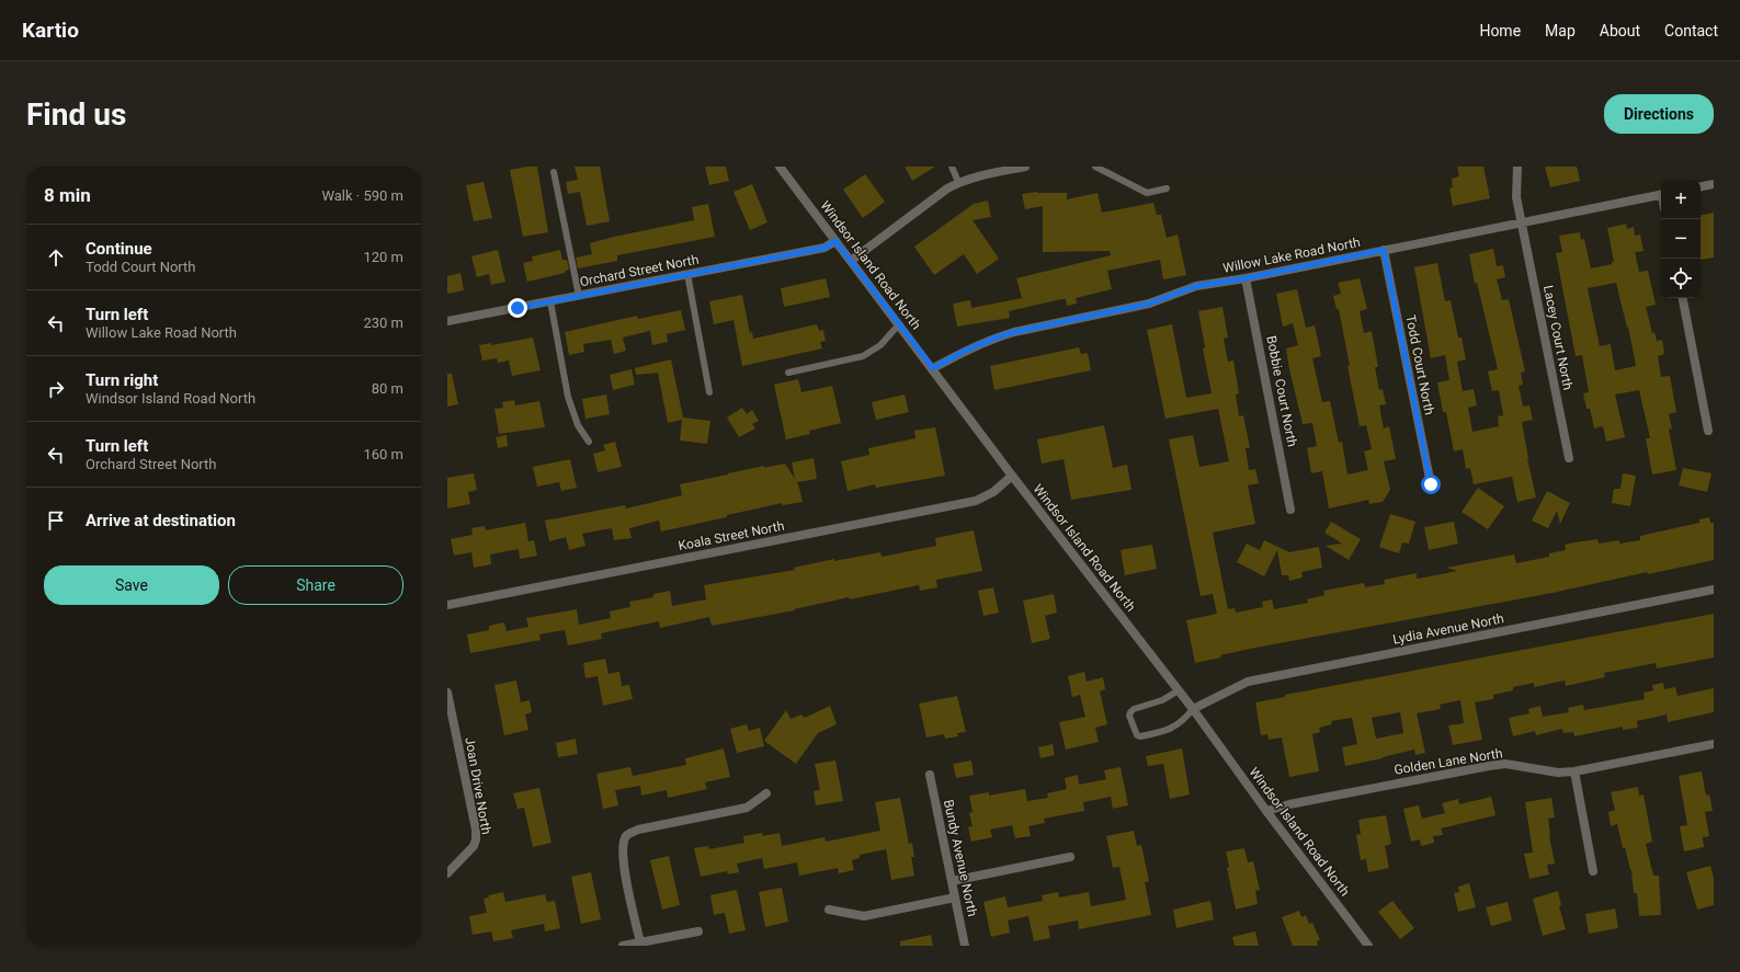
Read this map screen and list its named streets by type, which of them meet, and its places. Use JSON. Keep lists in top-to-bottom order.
{
  "streets": {
    "street": [
      "Willow Lake Road North",
      "Windsor Island Road North",
      "Orchard Street North",
      "Lacey Court North",
      "Todd Court North",
      "Bobbie Court North",
      "Koala Street North",
      "Lydia Avenue North",
      "Golden Lane North",
      "Joan Drive North",
      "Bundy Avenue North"
    ]
  },
  "crossings": [
    ["Willow Lake Road North", "Windsor Island Road North"],
    ["Willow Lake Road North", "Lacey Court North"],
    ["Willow Lake Road North", "Todd Court North"],
    ["Willow Lake Road North", "Bobbie Court North"],
    ["Windsor Island Road North", "Orchard Street North"],
    ["Windsor Island Road North", "Koala Street North"],
    ["Windsor Island Road North", "Lydia Avenue North"],
    ["Windsor Island Road North", "Golden Lane North"]
  ],
  "page": {
    "header": "Kartio",
    "nav": [
      "Home",
      "Map",
      "About",
      "Contact"
    ],
    "buttons": [
      "Directions",
      ["Save", "Share"]
    ],
    "title": "Find us",
    "heading": ["8 min", "Walk · 590 m"],
    "map_buttons": ["+", "−"],
    "list": [
      ["Continue", "Todd Court North", "120 m"],
      ["Turn left", "Willow Lake Road North", "230 m"],
      ["Turn right", "Windsor Island Road North", "80 m"],
      ["Turn left", "Orchard Street North", "160 m"],
      "Arrive at destination"
    ]
  }
}
